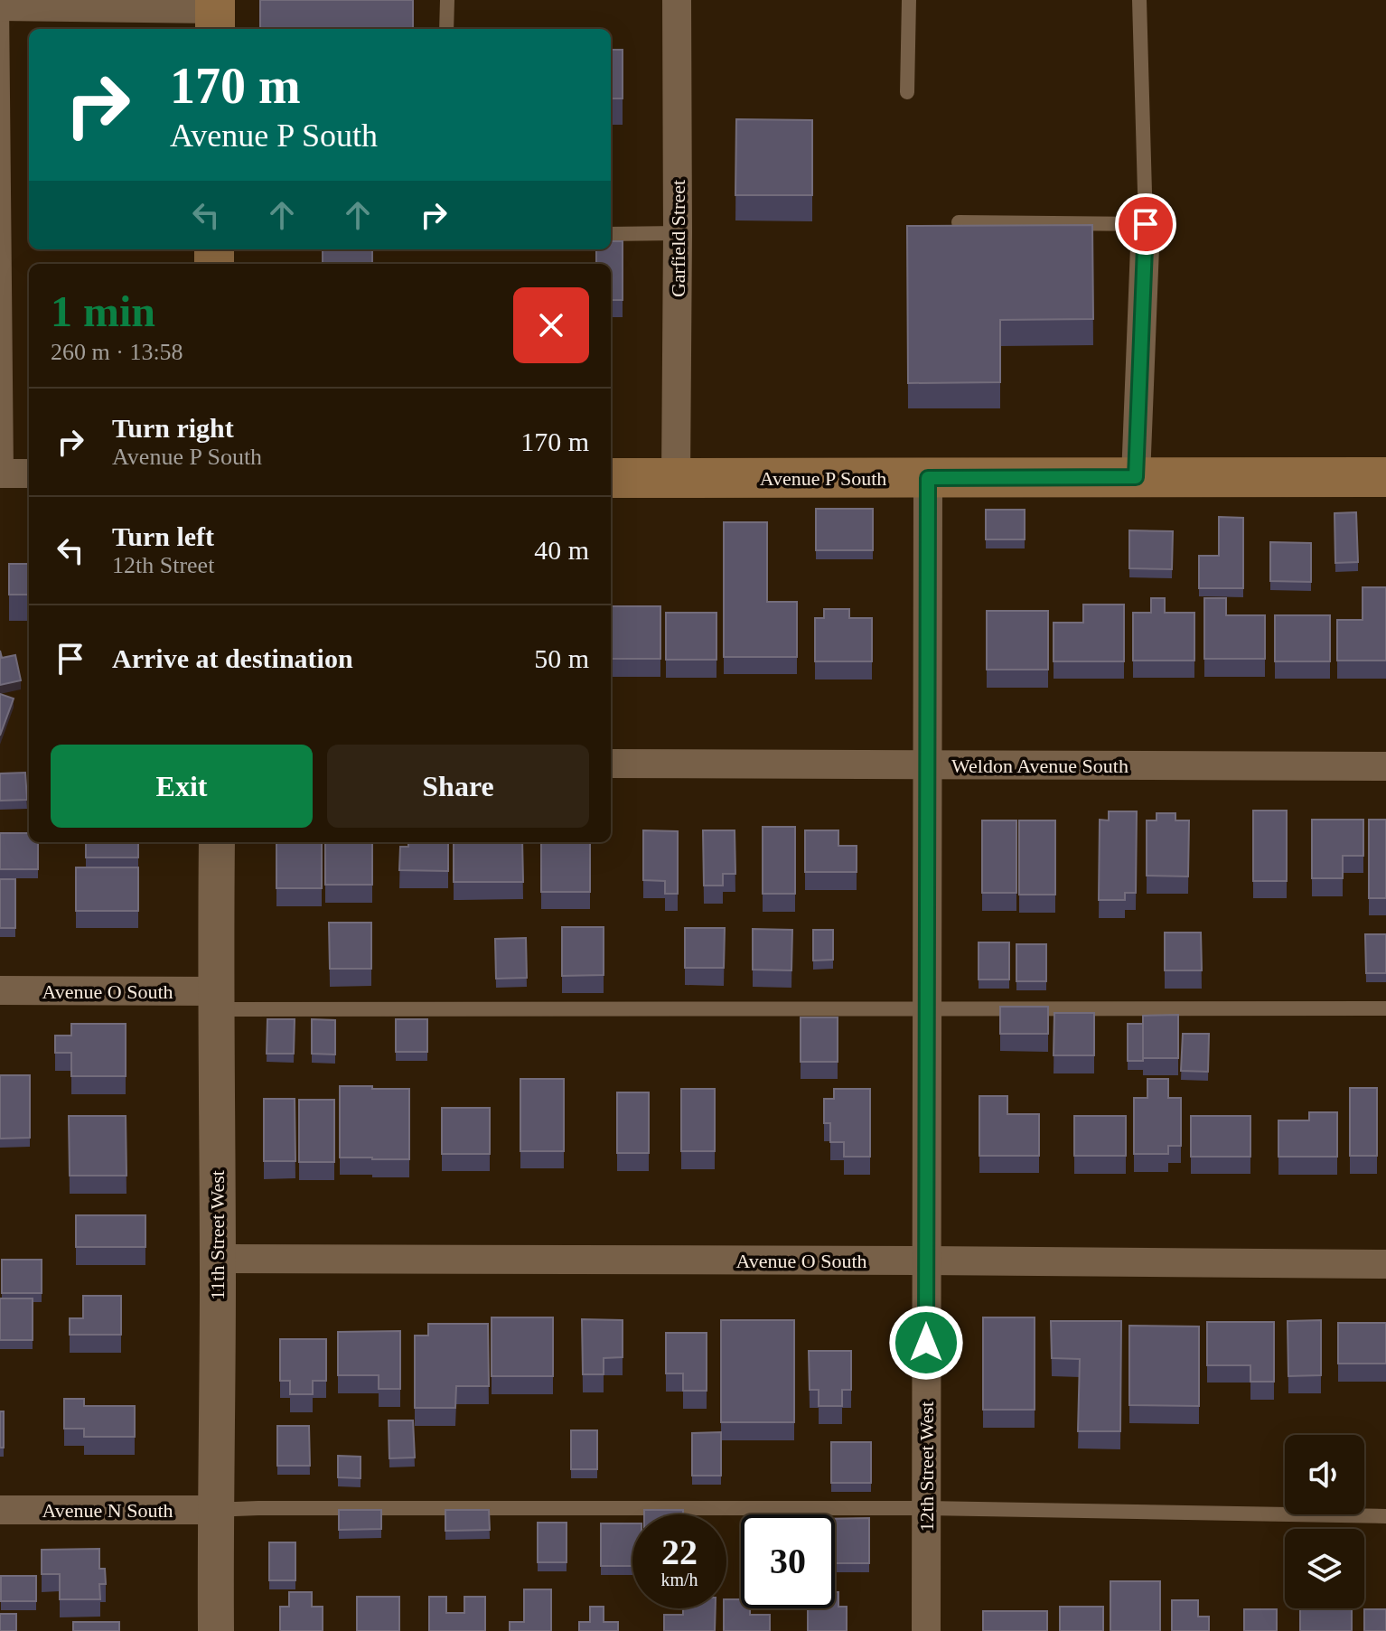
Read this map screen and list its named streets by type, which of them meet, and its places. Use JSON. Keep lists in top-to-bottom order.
{
  "streets": {
    "main road": ["Avenue P South"],
    "street": [
      "Garfield Street",
      "Weldon Avenue South",
      "Avenue O South",
      "11th Street West",
      "12th Street West",
      "Avenue N South"
    ]
  },
  "crossings": [
    ["Garfield Street", "Avenue P South"],
    ["Avenue P South", "12th Street West"],
    ["Weldon Avenue South", "12th Street West"],
    ["Avenue O South", "11th Street West"],
    ["Avenue O South", "12th Street West"],
    ["11th Street West", "Avenue N South"]
  ],
  "page": {
    "turn": ["170 m", "Avenue P South"],
    "heading": ["1 min", "260 m · 13:58"],
    "list": [
      {
        "name": "Turn right",
        "note": "Avenue P South",
        "value": "170 m"
      },
      {
        "name": "Turn left",
        "note": "12th Street",
        "value": "40 m"
      },
      {
        "name": "Arrive at destination",
        "value": "50 m"
      }
    ],
    "buttons": ["Exit", "Share"],
    "speed": "22 km/h",
    "limit": "30"
  }
}
